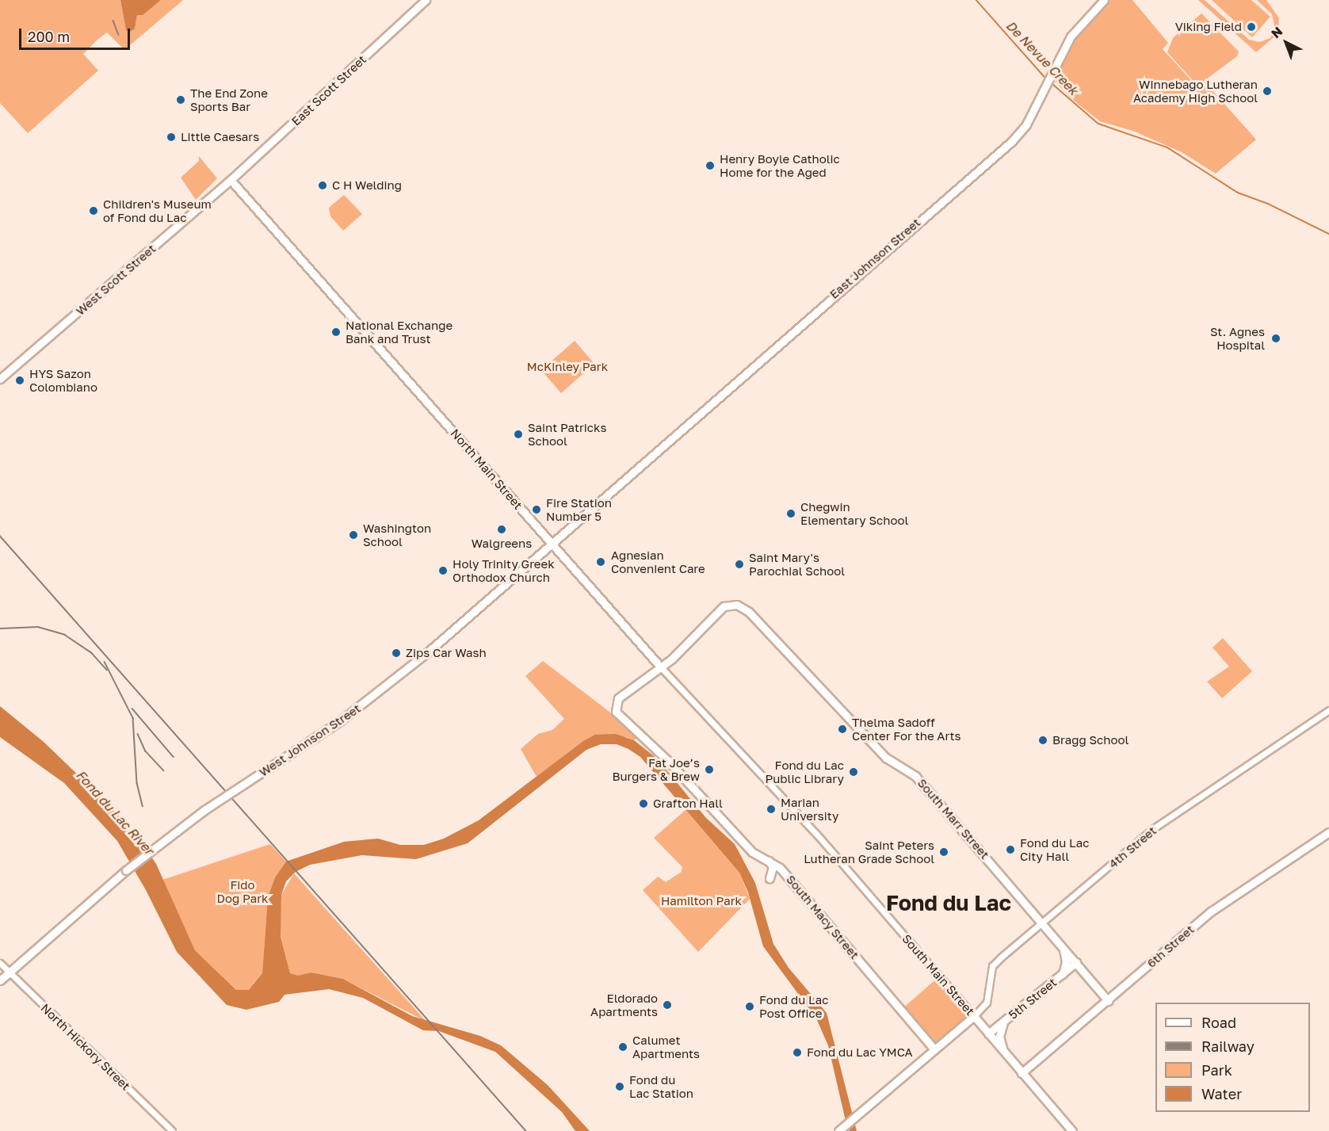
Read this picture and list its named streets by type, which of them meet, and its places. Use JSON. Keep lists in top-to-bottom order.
{
  "streets": {
    "main road": [
      "East Scott Street",
      "East Johnson Street",
      "West Scott Street",
      "North Main Street",
      "West Johnson Street",
      "South Marr Street",
      "South Macy Street",
      "6th Street",
      "South Main Street",
      "5th Street"
    ],
    "street": ["4th Street", "North Hickory Street"]
  },
  "crossings": [
    ["East Scott Street", "West Scott Street"],
    ["East Scott Street", "North Main Street"],
    ["East Johnson Street", "West Johnson Street"],
    ["West Scott Street", "North Main Street"],
    ["North Main Street", "West Johnson Street"],
    ["North Main Street", "South Main Street"],
    ["West Johnson Street", "North Hickory Street"],
    ["South Marr Street", "4th Street"],
    ["South Marr Street", "6th Street"],
    ["South Marr Street", "5th Street"],
    ["4th Street", "South Main Street"],
    ["6th Street", "South Main Street"],
    ["South Main Street", "5th Street"]
  ],
  "districts": ["Fond du Lac"],
  "water": ["De Nevue Creek", "Fond du Lac River"],
  "parks": ["McKinley Park", "Fido Dog Park", "Hamilton Park"],
  "places": [
    "Viking Field",
    "Winnebago Lutheran Academy High School",
    "The End Zone Sports Bar",
    "Little Caesars",
    "Henry Boyle Catholic Home for the Aged",
    "C H Welding",
    "Children's Museum of Fond du Lac",
    "National Exchange Bank and Trust",
    "St. Agnes Hospital",
    "HYS Sazon Colombiano",
    "Saint Patricks School",
    "Fire Station Number 5",
    "Chegwin Elementary School",
    "Walgreens",
    "Washington School",
    "Agnesian Convenient Care",
    "Saint Mary's Parochial School",
    "Holy Trinity Greek Orthodox Church",
    "Zips Car Wash",
    "Thelma Sadoff Center For the Arts",
    "Bragg School",
    "Fat Joe’s Burgers & Brew",
    "Fond du Lac Public Library",
    "Grafton Hall",
    "Marian University",
    "Fond du Lac City Hall",
    "Saint Peters Lutheran Grade School",
    "Eldorado Apartments",
    "Fond du Lac Post Office",
    "Calumet Apartments",
    "Fond du Lac YMCA",
    "Fond du Lac Station"
  ],
  "legend": [
    "Road",
    "Railway",
    "Park",
    "Water"
  ],
  "scale_bar": "200 m",
  "north": "top left"
}
